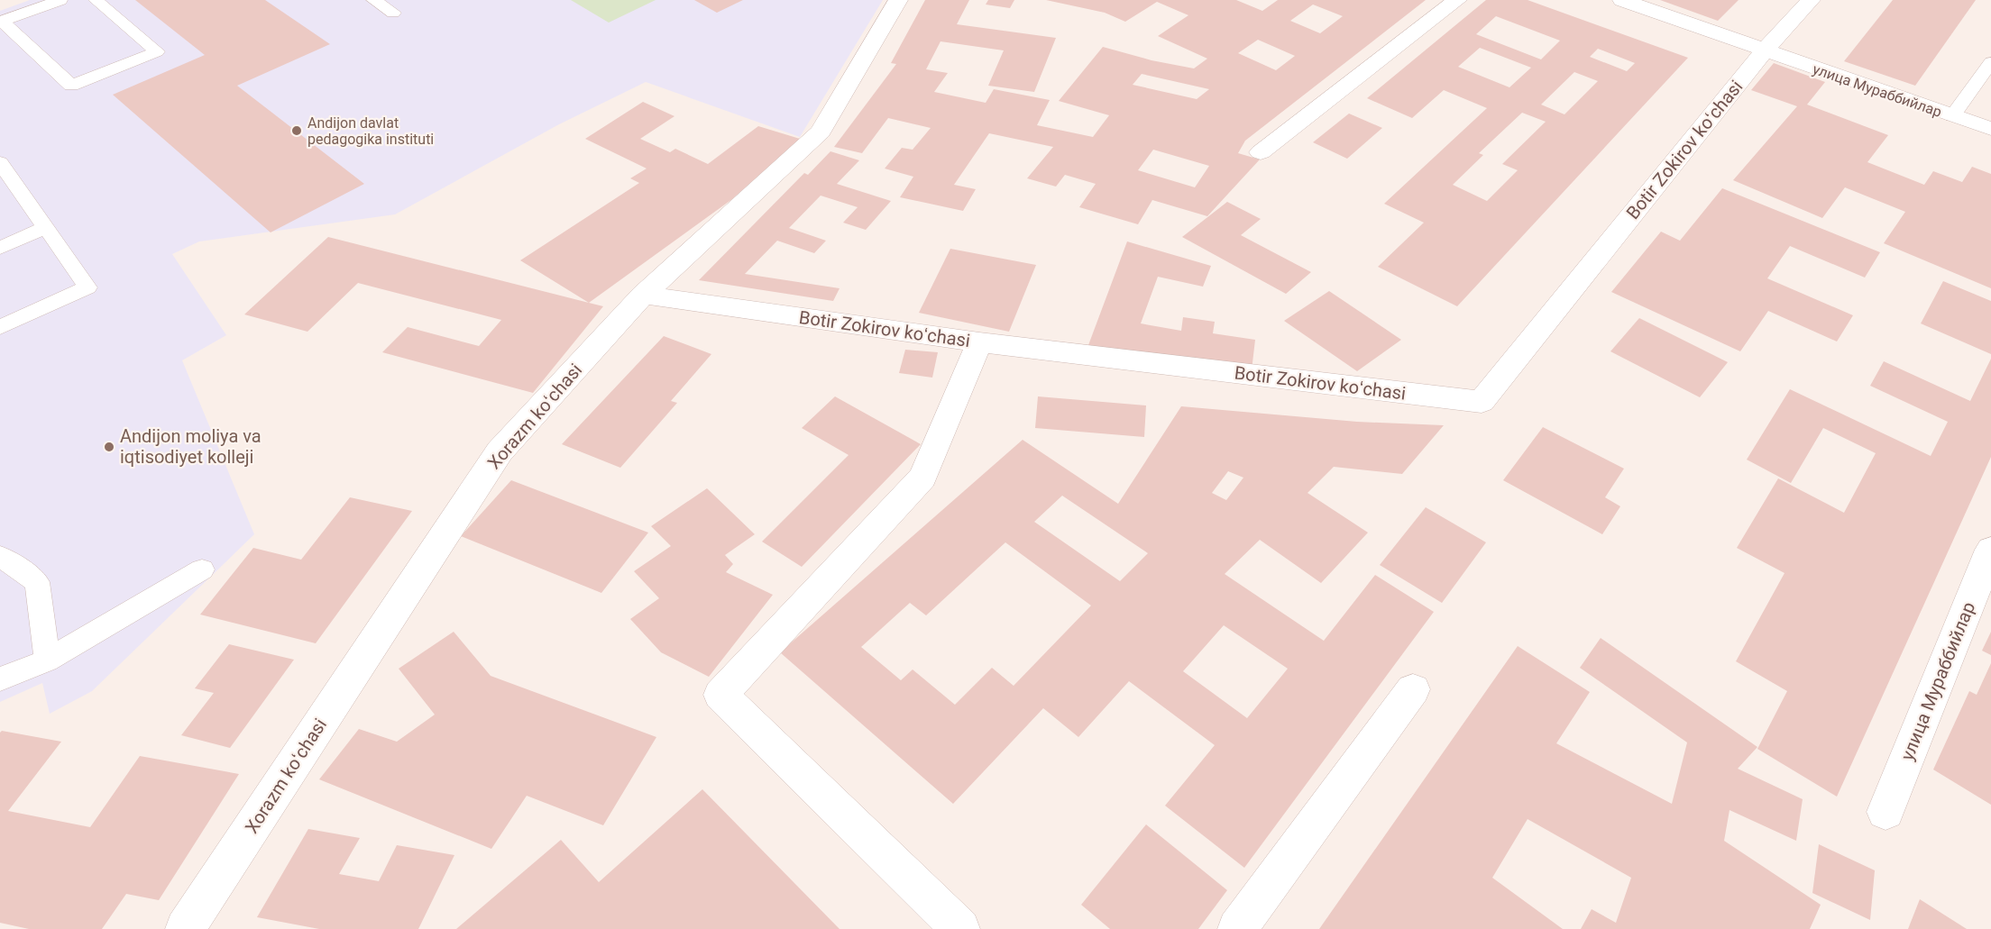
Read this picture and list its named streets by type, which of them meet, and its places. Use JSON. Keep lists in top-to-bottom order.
{
  "streets": {
    "street": ["улица Мураббийлар", "Botir Zokirov koʻchasi", "Xorazm koʻchasi"]
  },
  "crossings": [
    ["улица Мураббийлар", "Botir Zokirov koʻchasi"],
    ["Botir Zokirov koʻchasi", "Xorazm koʻchasi"]
  ],
  "places": ["Andijon davlat pedagogika instituti", "Andijon moliya va iqtisodiyet kolleji"]
}
